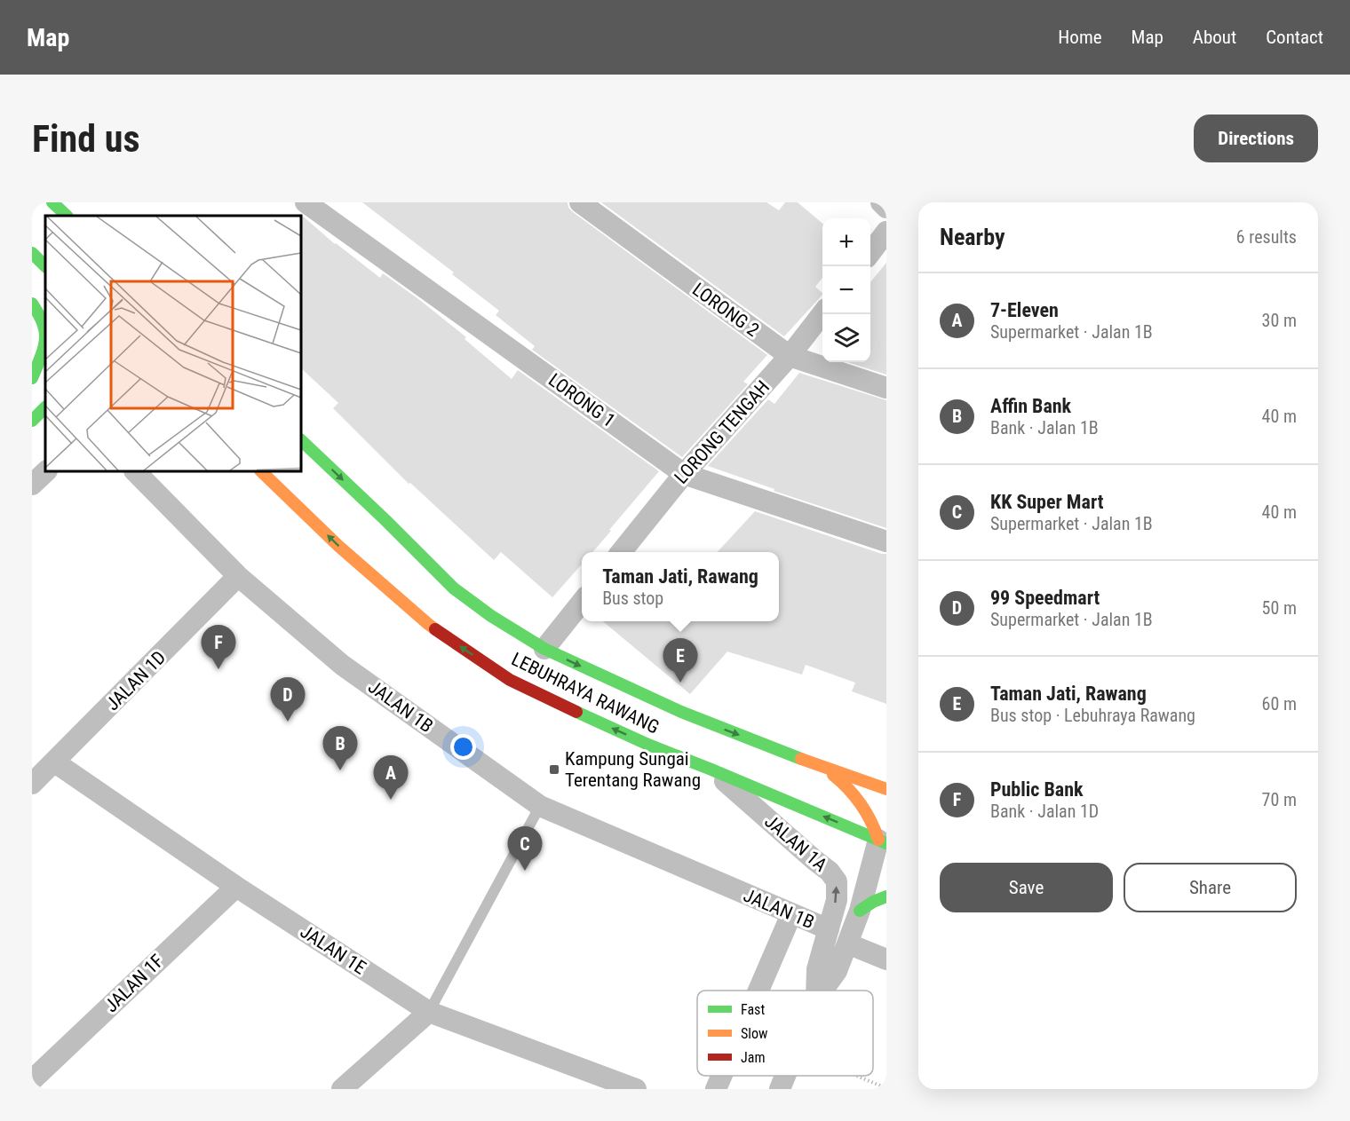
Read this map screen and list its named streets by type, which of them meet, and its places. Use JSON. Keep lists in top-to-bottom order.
{
  "streets": {
    "main road": ["LEBUHRAYA RAWANG"],
    "street": [
      "LORONG 2",
      "LORONG 1",
      "LORONG TENGAH",
      "JALAN 1D",
      "JALAN 1B",
      "JALAN 1A",
      "JALAN 1E",
      "JALAN 1F"
    ]
  },
  "crossings": [
    ["LORONG 2", "LORONG TENGAH"],
    ["LORONG 1", "LORONG TENGAH"],
    ["JALAN 1D", "JALAN 1B"],
    ["JALAN 1D", "JALAN 1E"],
    ["LEBUHRAYA RAWANG", "JALAN 1A"],
    ["JALAN 1B", "JALAN 1A"],
    ["JALAN 1E", "JALAN 1F"]
  ],
  "one_way": ["JALAN 1A"],
  "places": {
    "transit": ["Kampung Sungai Terentang Rawang"]
  },
  "legend": ["Fast", "Slow", "Jam"],
  "page": {
    "header": "Map",
    "nav": [
      "Home",
      "Map",
      "About",
      "Contact"
    ],
    "buttons": [
      "Directions",
      ["Save", "Share"]
    ],
    "title": "Find us",
    "heading": ["Nearby", "6 results"],
    "map_buttons": ["+", "−"],
    "list": [
      {
        "mark": "A",
        "name": "7-Eleven",
        "note": "Supermarket · Jalan 1B",
        "value": "30 m"
      },
      {
        "mark": "B",
        "name": "Affin Bank",
        "note": "Bank · Jalan 1B",
        "value": "40 m"
      },
      {
        "mark": "C",
        "name": "KK Super Mart",
        "note": "Supermarket · Jalan 1B",
        "value": "40 m"
      },
      {
        "mark": "D",
        "name": "99 Speedmart",
        "note": "Supermarket · Jalan 1B",
        "value": "50 m"
      },
      {
        "mark": "E",
        "name": "Taman Jati, Rawang",
        "note": "Bus stop · Lebuhraya Rawang",
        "value": "60 m"
      },
      {
        "mark": "F",
        "name": "Public Bank",
        "note": "Bank · Jalan 1D",
        "value": "70 m"
      }
    ],
    "popup": ["Taman Jati, Rawang", "Bus stop"],
    "pins": [
      "F",
      "E",
      "D",
      "B",
      "A",
      "C"
    ]
  }
}
